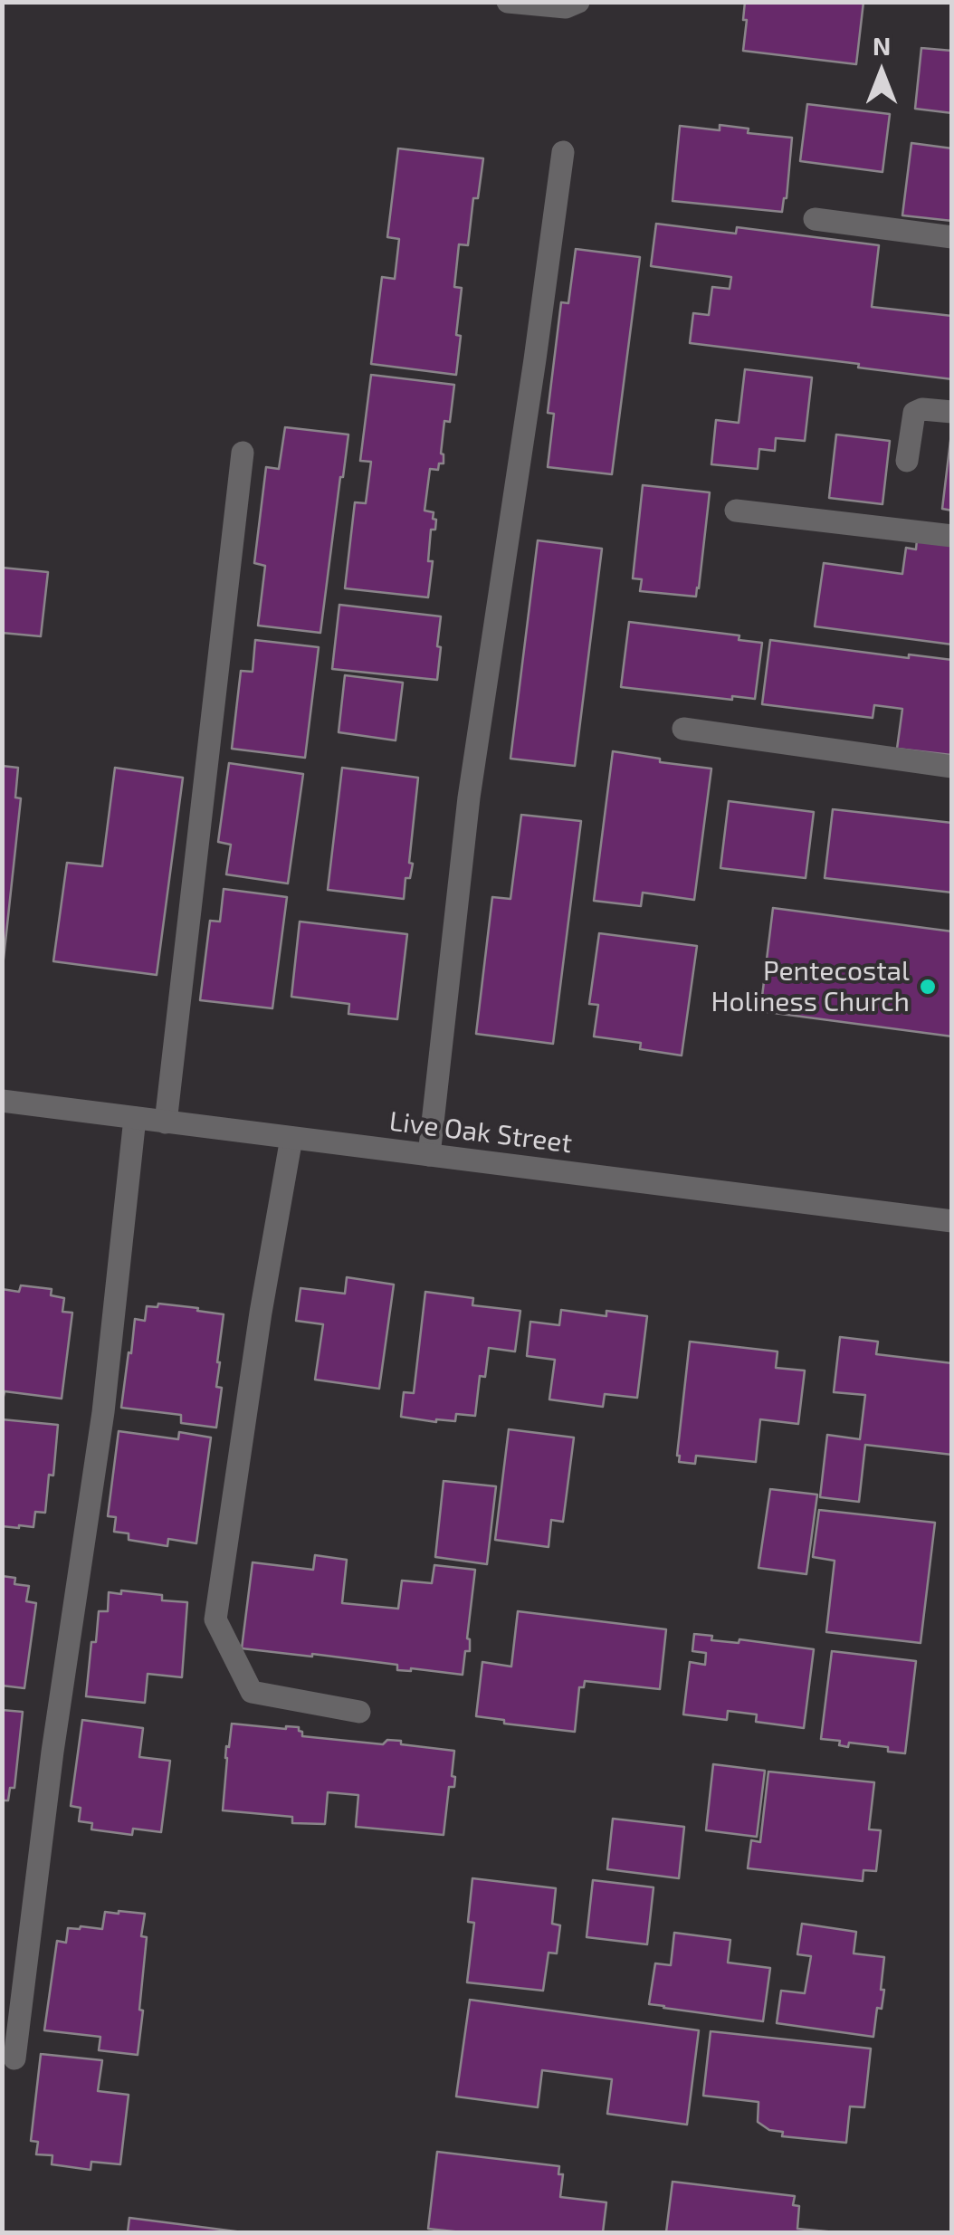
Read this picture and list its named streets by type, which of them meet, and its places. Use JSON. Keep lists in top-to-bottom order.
{
  "streets": {
    "street": ["Live Oak Street"]
  },
  "places": ["Pentecostal Holiness Church"],
  "north": "top"
}
